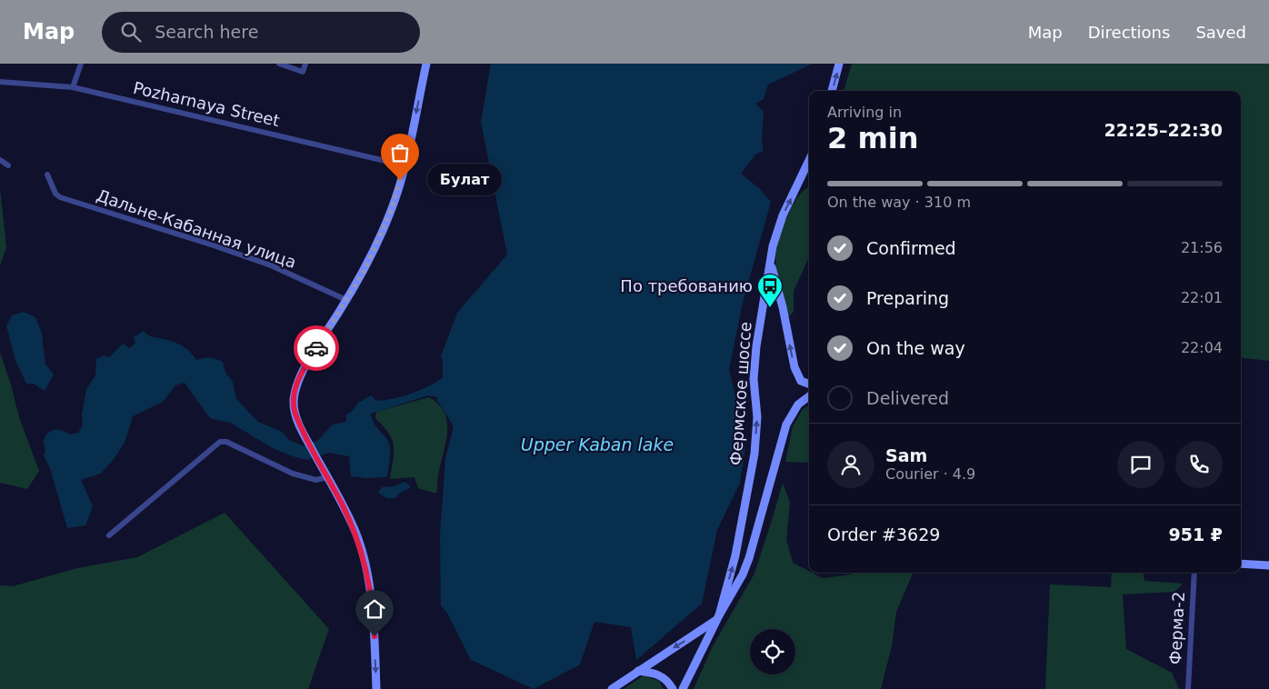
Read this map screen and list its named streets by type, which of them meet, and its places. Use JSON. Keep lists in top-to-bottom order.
{
  "streets": {
    "street": [
      "Pozharnaya Street",
      "Дальне-Кабанная улица",
      "Фермское шоссе",
      "Ферма-2"
    ]
  },
  "water": ["Upper Kaban lake"],
  "places": {
    "other": ["Булат"],
    "bus stop": ["По требованию"]
  },
  "page": {
    "header": "Map",
    "search": "Search here",
    "nav": ["Map", "Directions", "Saved"],
    "heading": ["2 min", "Arriving in", "22:25–22:30"],
    "panel": [
      "Sam",
      "Courier · 4.9",
      "Order #3629",
      "951 ₽"
    ],
    "bubble": "Булат",
    "bar": "On the way · 310 m",
    "list": [
      ["Confirmed", "21:56"],
      ["Preparing", "22:01"],
      ["On the way", "22:04"],
      "Delivered"
    ]
  }
}
